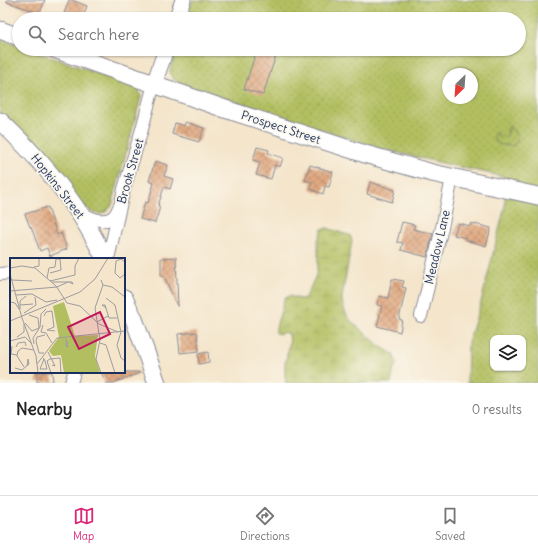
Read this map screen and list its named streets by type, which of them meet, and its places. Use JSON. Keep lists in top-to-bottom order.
{
  "streets": {
    "main road": ["Prospect Street", "Hopkins Street"],
    "street": ["Brook Street", "Meadow Lane"]
  },
  "crossings": [
    ["Prospect Street", "Brook Street"],
    ["Prospect Street", "Meadow Lane"]
  ],
  "north": "bottom left",
  "page": {
    "search": "Search here",
    "heading": ["Nearby", "0 results"],
    "nav": ["Map", "Directions", "Saved"]
  }
}
